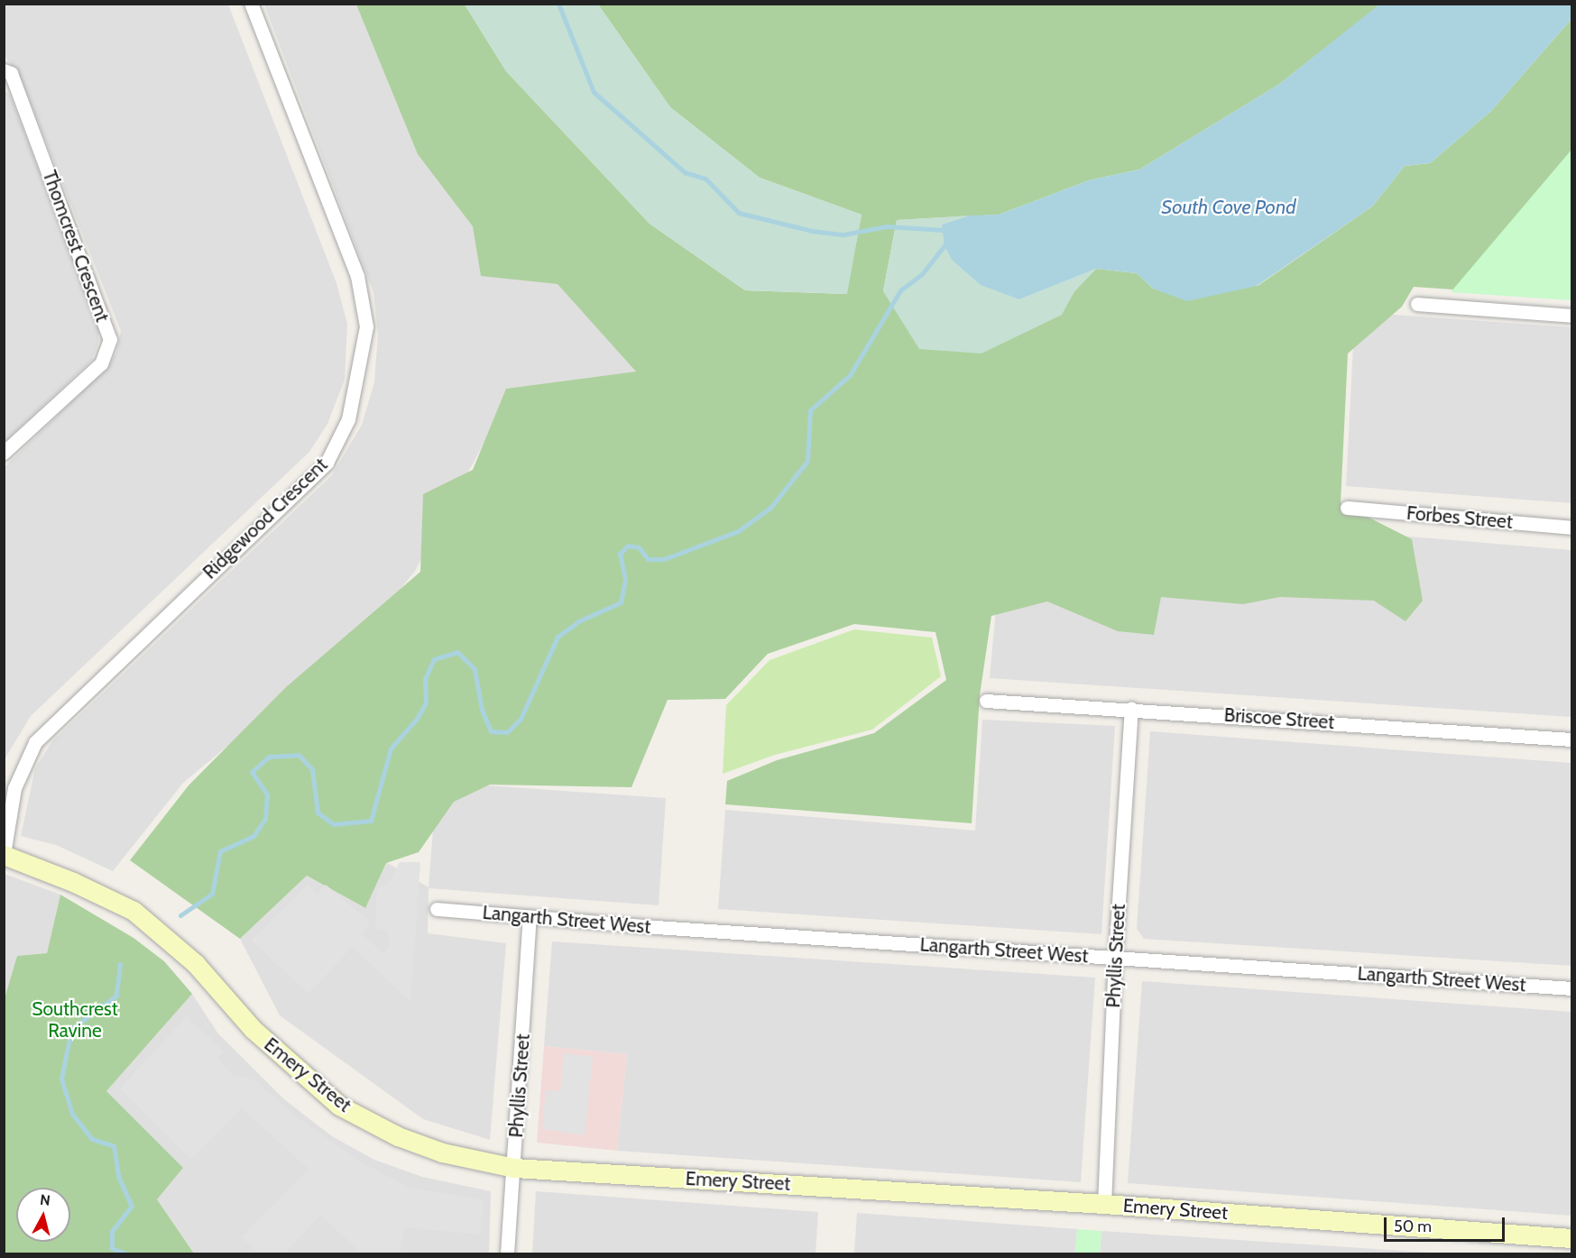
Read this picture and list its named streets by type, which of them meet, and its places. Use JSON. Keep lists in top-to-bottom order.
{
  "streets": {
    "street": [
      "Thomcrest Crescent",
      "Forbes Street",
      "Ridgewood Crescent",
      "Briscoe Street",
      "Langarth Street West",
      "Phyllis Street",
      "Emery Street"
    ]
  },
  "crossings": [
    ["Ridgewood Crescent", "Emery Street"],
    ["Briscoe Street", "Phyllis Street"],
    ["Langarth Street West", "Phyllis Street"],
    ["Phyllis Street", "Emery Street"]
  ],
  "water": ["South Cove Pond"],
  "parks": ["Southcrest Ravine"],
  "scale_bar": "50 m",
  "north": "top"
}
